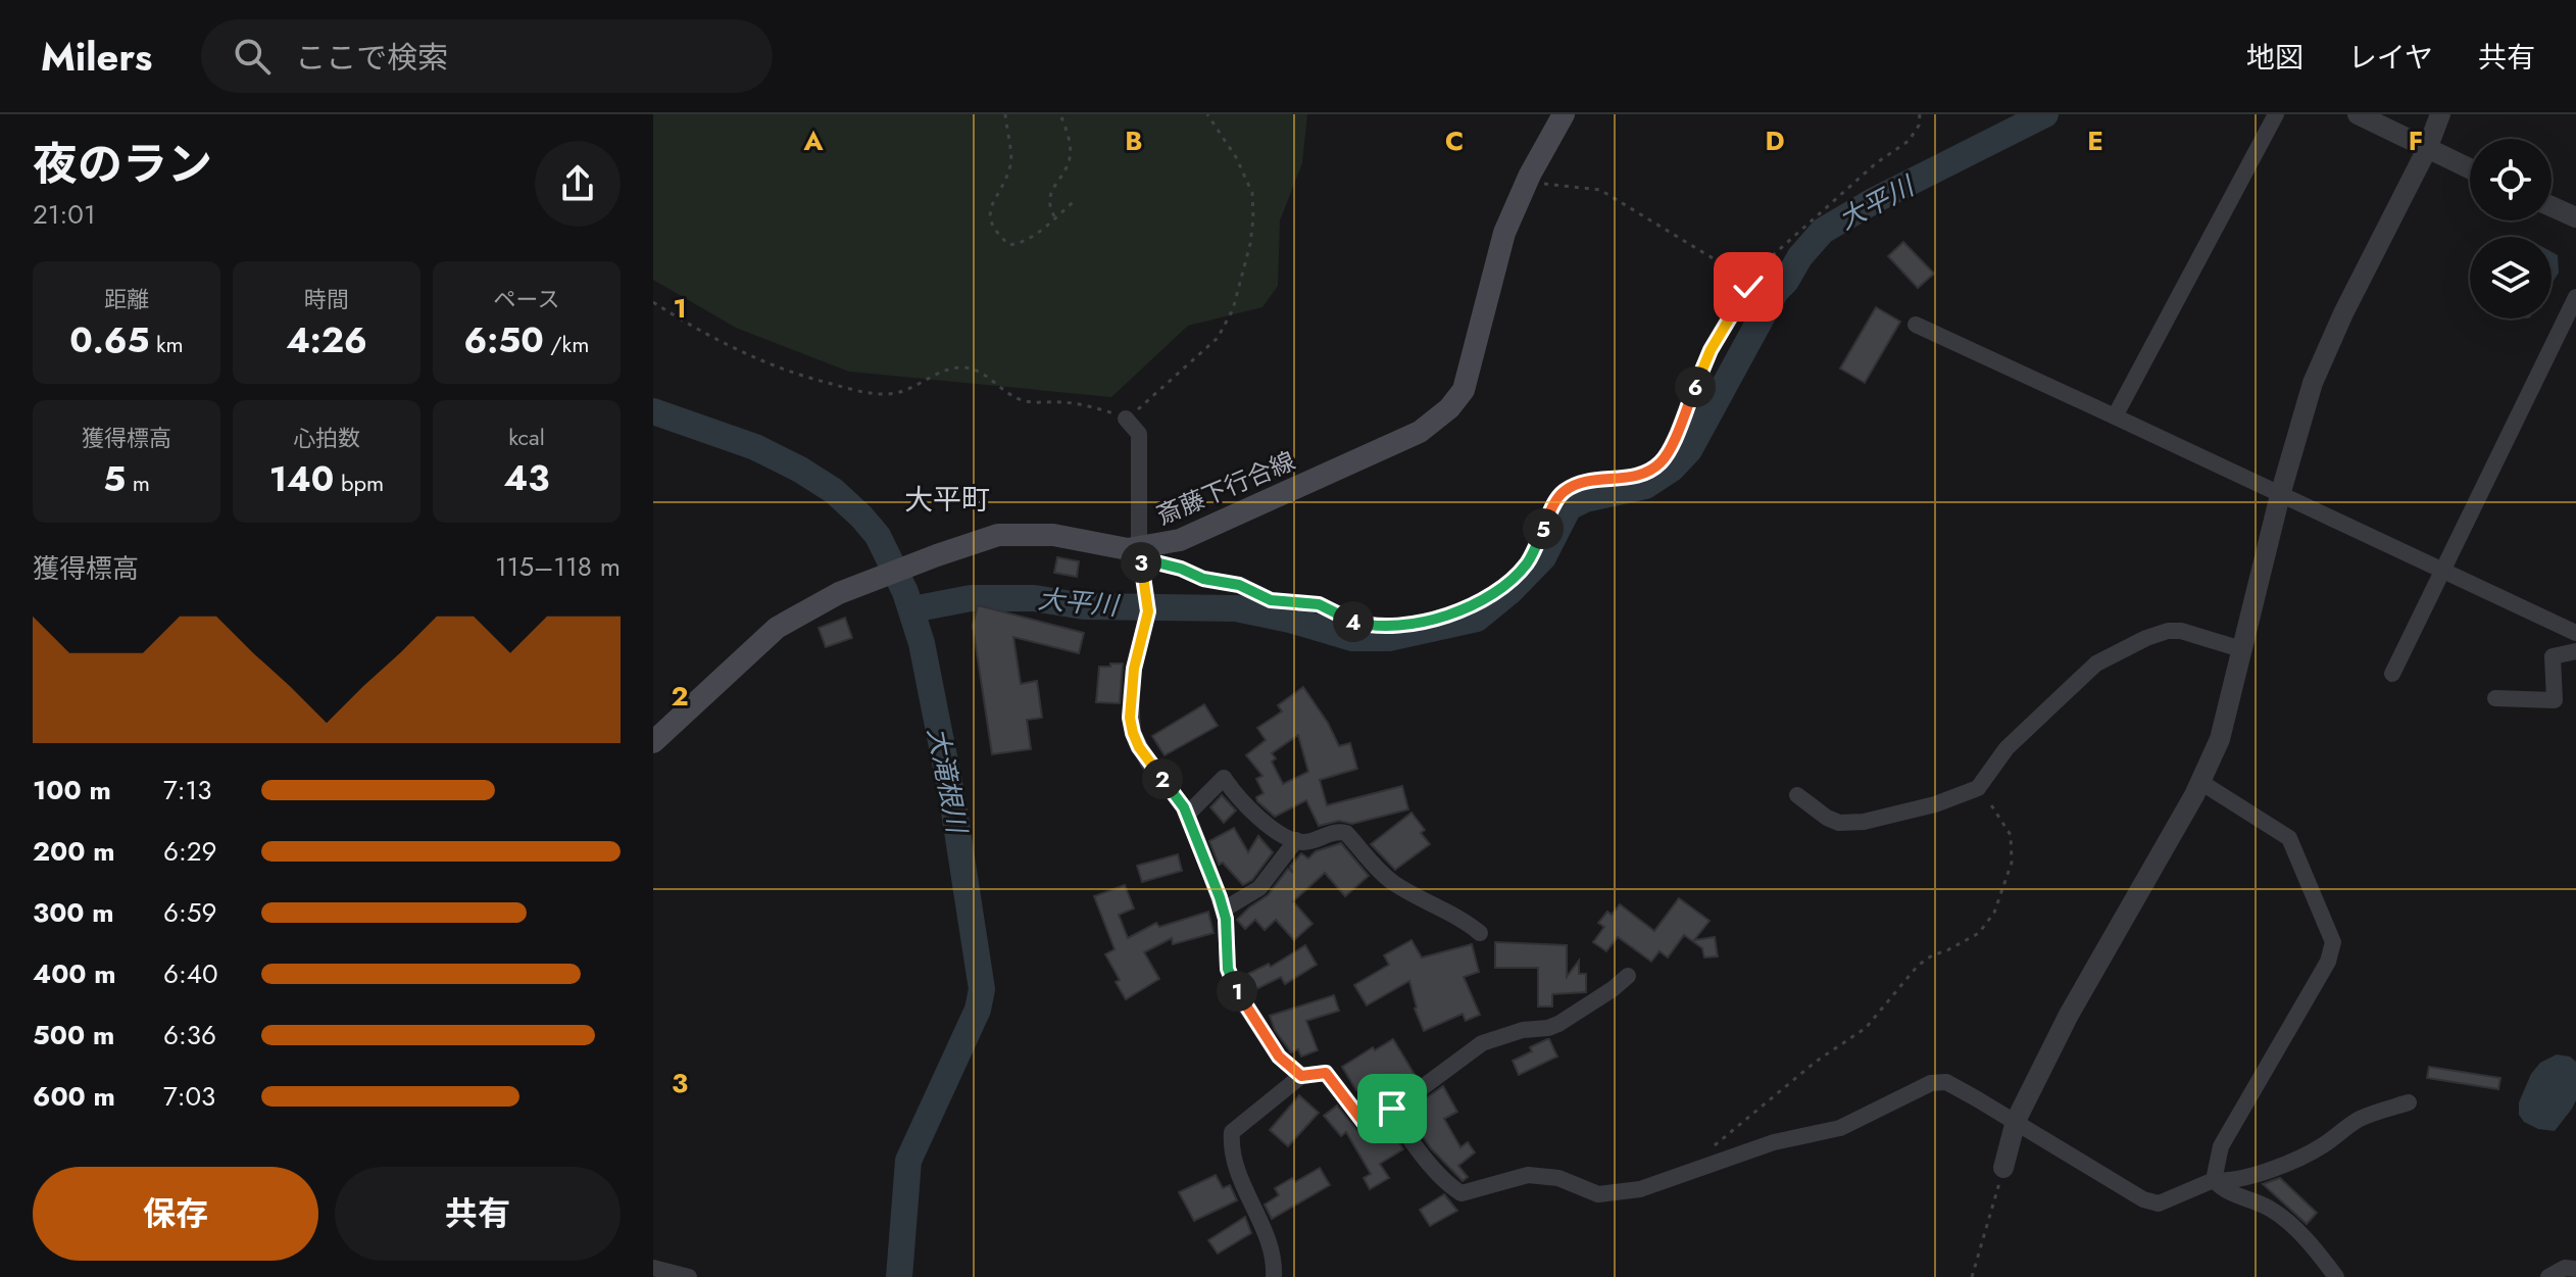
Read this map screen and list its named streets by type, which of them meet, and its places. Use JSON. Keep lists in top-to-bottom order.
{
  "streets": {
    "main road": ["斎藤下行合線"]
  },
  "districts": ["大平町"],
  "water": ["大平川", "大滝根川"],
  "page": {
    "header": "Milers",
    "search": "ここで検索",
    "nav": ["地図", "レイヤ", "共有"],
    "heading": ["夜のラン", "21:01"],
    "stats": [
      ["距離", "0.65 km"],
      ["時間", "4:26"],
      ["ペース", "6:50 /km"],
      ["獲得標高", "5 m"],
      ["心拍数", "140 bpm"],
      ["kcal", "43"]
    ],
    "pins": [
      "6",
      "5",
      "3",
      "4",
      "2",
      "1"
    ],
    "chart": ["獲得標高", "115–118 m"],
    "list": [
      {
        "name": "100 m",
        "note": "7:13"
      },
      {
        "name": "200 m",
        "note": "6:29"
      },
      {
        "name": "300 m",
        "note": "6:59"
      },
      {
        "name": "400 m",
        "note": "6:40"
      },
      {
        "name": "500 m",
        "note": "6:36"
      },
      {
        "name": "600 m",
        "note": "7:03"
      }
    ],
    "buttons": ["保存", "共有"]
  },
  "grid": {
    "columns": [
      "A",
      "B",
      "C",
      "D",
      "E",
      "F"
    ],
    "rows": ["1", "2", "3"]
  }
}
